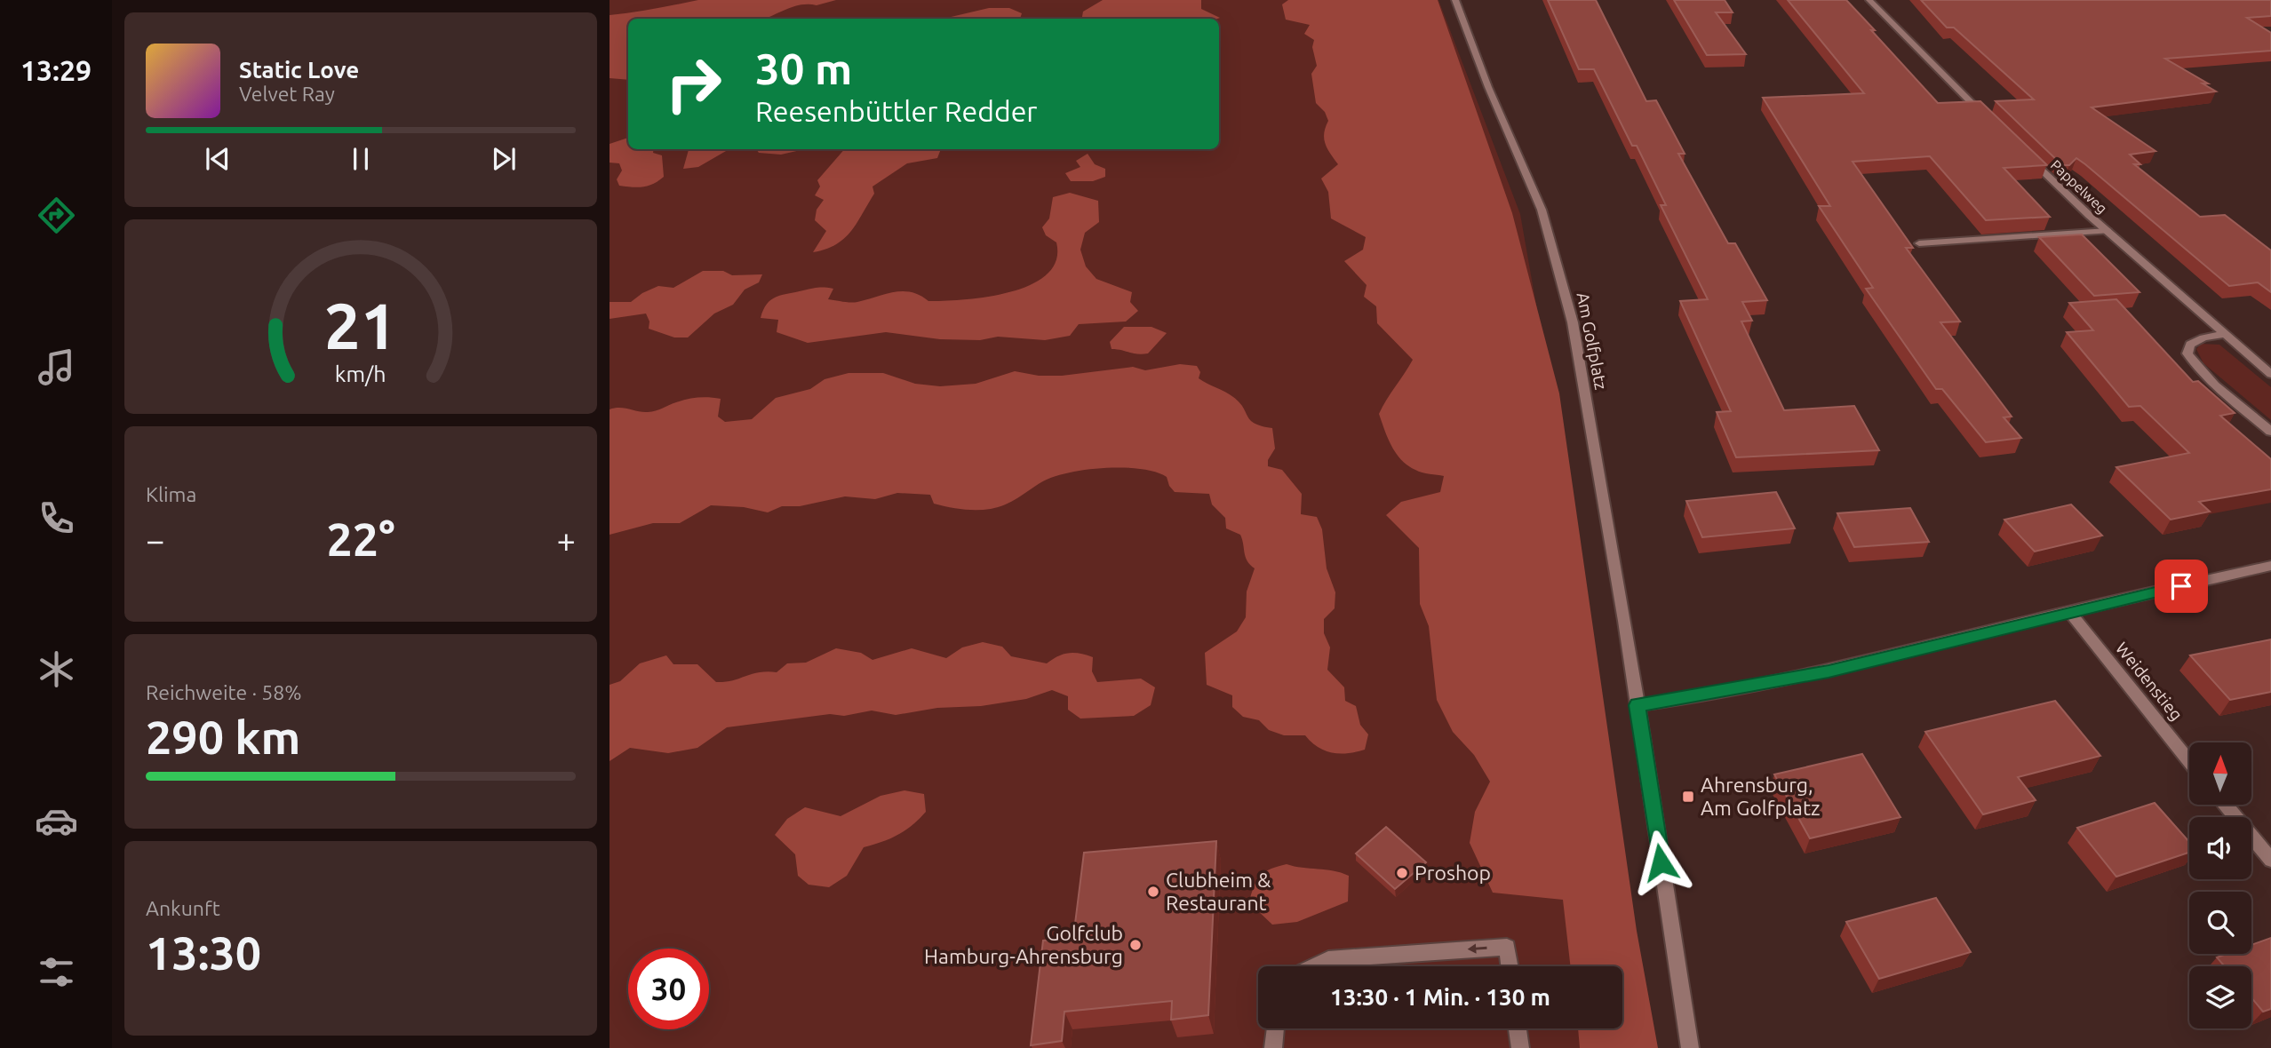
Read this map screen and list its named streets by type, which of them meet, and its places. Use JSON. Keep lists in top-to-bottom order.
{
  "streets": {
    "street": ["Pappelweg", "Am Golfplatz", "Weidenstieg"]
  },
  "places": {
    "transit": ["Ahrensburg, Am Golfplatz"],
    "other": ["Proshop", "Clubheim & Restaurant", "Golfclub Hamburg-Ahrensburg"]
  },
  "north": "top",
  "page": {
    "tabs": "13:29",
    "turn": ["30 m", "Reesenbüttler Redder"],
    "song": ["Static Love", "Velvet Ray"],
    "tile": [
      "Klima",
      ["Reichweite · 58%", "290 km"],
      ["Ankunft", "13:30"]
    ],
    "heat": ["−", "22°", "+"],
    "limit": "30",
    "trip": "13:30 · 1 Min. · 130 m",
    "gauge": ["21", "km/h"]
  }
}
